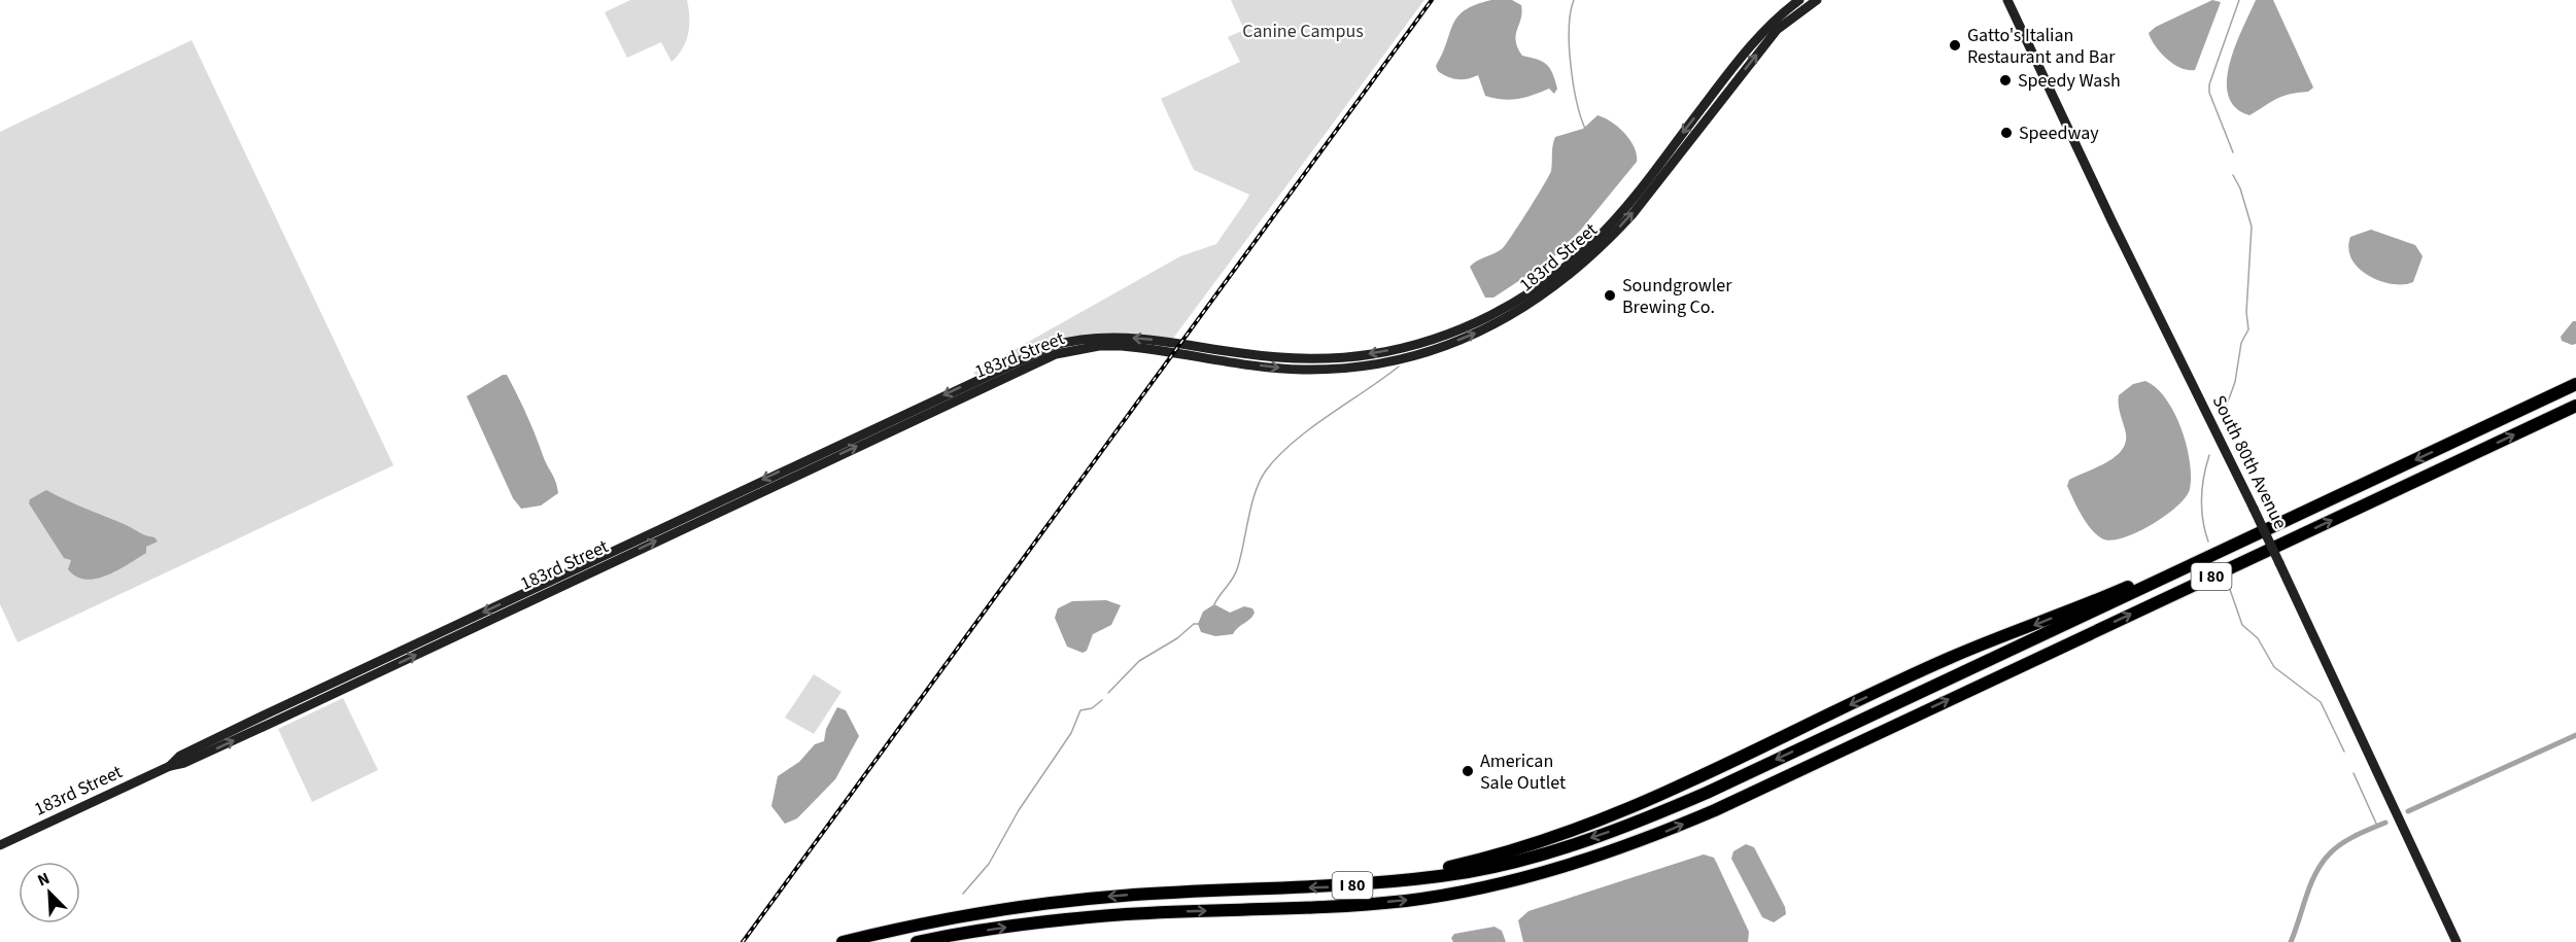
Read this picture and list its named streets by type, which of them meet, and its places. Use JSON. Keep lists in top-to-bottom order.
{
  "streets": {
    "highway": ["I 80"],
    "street": ["183rd Street", "South 80th Avenue"]
  },
  "parks": ["Canine Campus"],
  "places": [
    "Gatto's Italian Restaurant and Bar",
    "Speedy Wash",
    "Speedway",
    "Soundgrowler Brewing Co.",
    "American Sale Outlet"
  ],
  "north": "top left"
}
